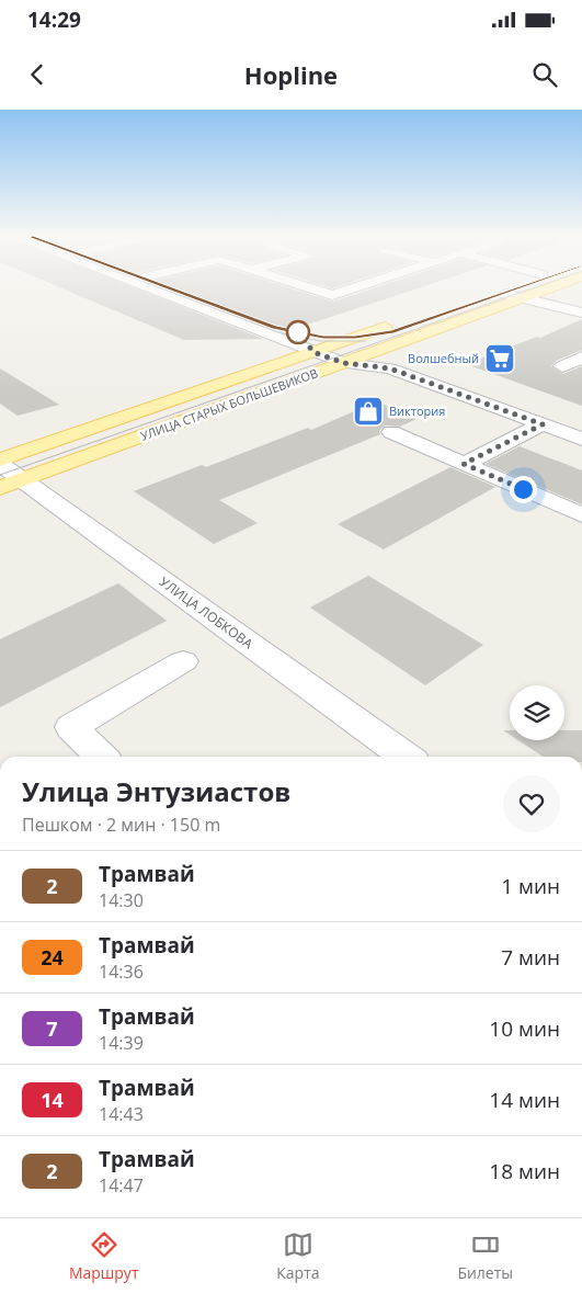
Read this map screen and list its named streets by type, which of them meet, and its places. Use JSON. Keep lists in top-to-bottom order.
{
  "streets": {
    "main road": ["УЛИЦА СТАРЫХ БОЛЬШЕВИКОВ"],
    "street": ["УЛИЦА ЛОБКОВА"]
  },
  "crossings": [
    ["УЛИЦА СТАРЫХ БОЛЬШЕВИКОВ", "УЛИЦА ЛОБКОВА"]
  ],
  "places": {
    "supermarket": ["Волшебный"],
    "shop": ["Виктория"]
  },
  "lines": ["tram line 2"],
  "page": {
    "status": "14:29",
    "header": "Hopline",
    "heading": ["Улица Энтузиастов", "Пешком · 2 мин · 150 m"],
    "list": [
      {
        "mark": "2",
        "name": "Трамвай",
        "note": "14:30",
        "value": "1 мин"
      },
      {
        "mark": "24",
        "name": "Трамвай",
        "note": "14:36",
        "value": "7 мин"
      },
      {
        "mark": "7",
        "name": "Трамвай",
        "note": "14:39",
        "value": "10 мин"
      },
      {
        "mark": "14",
        "name": "Трамвай",
        "note": "14:43",
        "value": "14 мин"
      },
      {
        "mark": "2",
        "name": "Трамвай",
        "note": "14:47",
        "value": "18 мин"
      }
    ],
    "tabs": ["Маршрут", "Карта", "Билеты"]
  }
}
